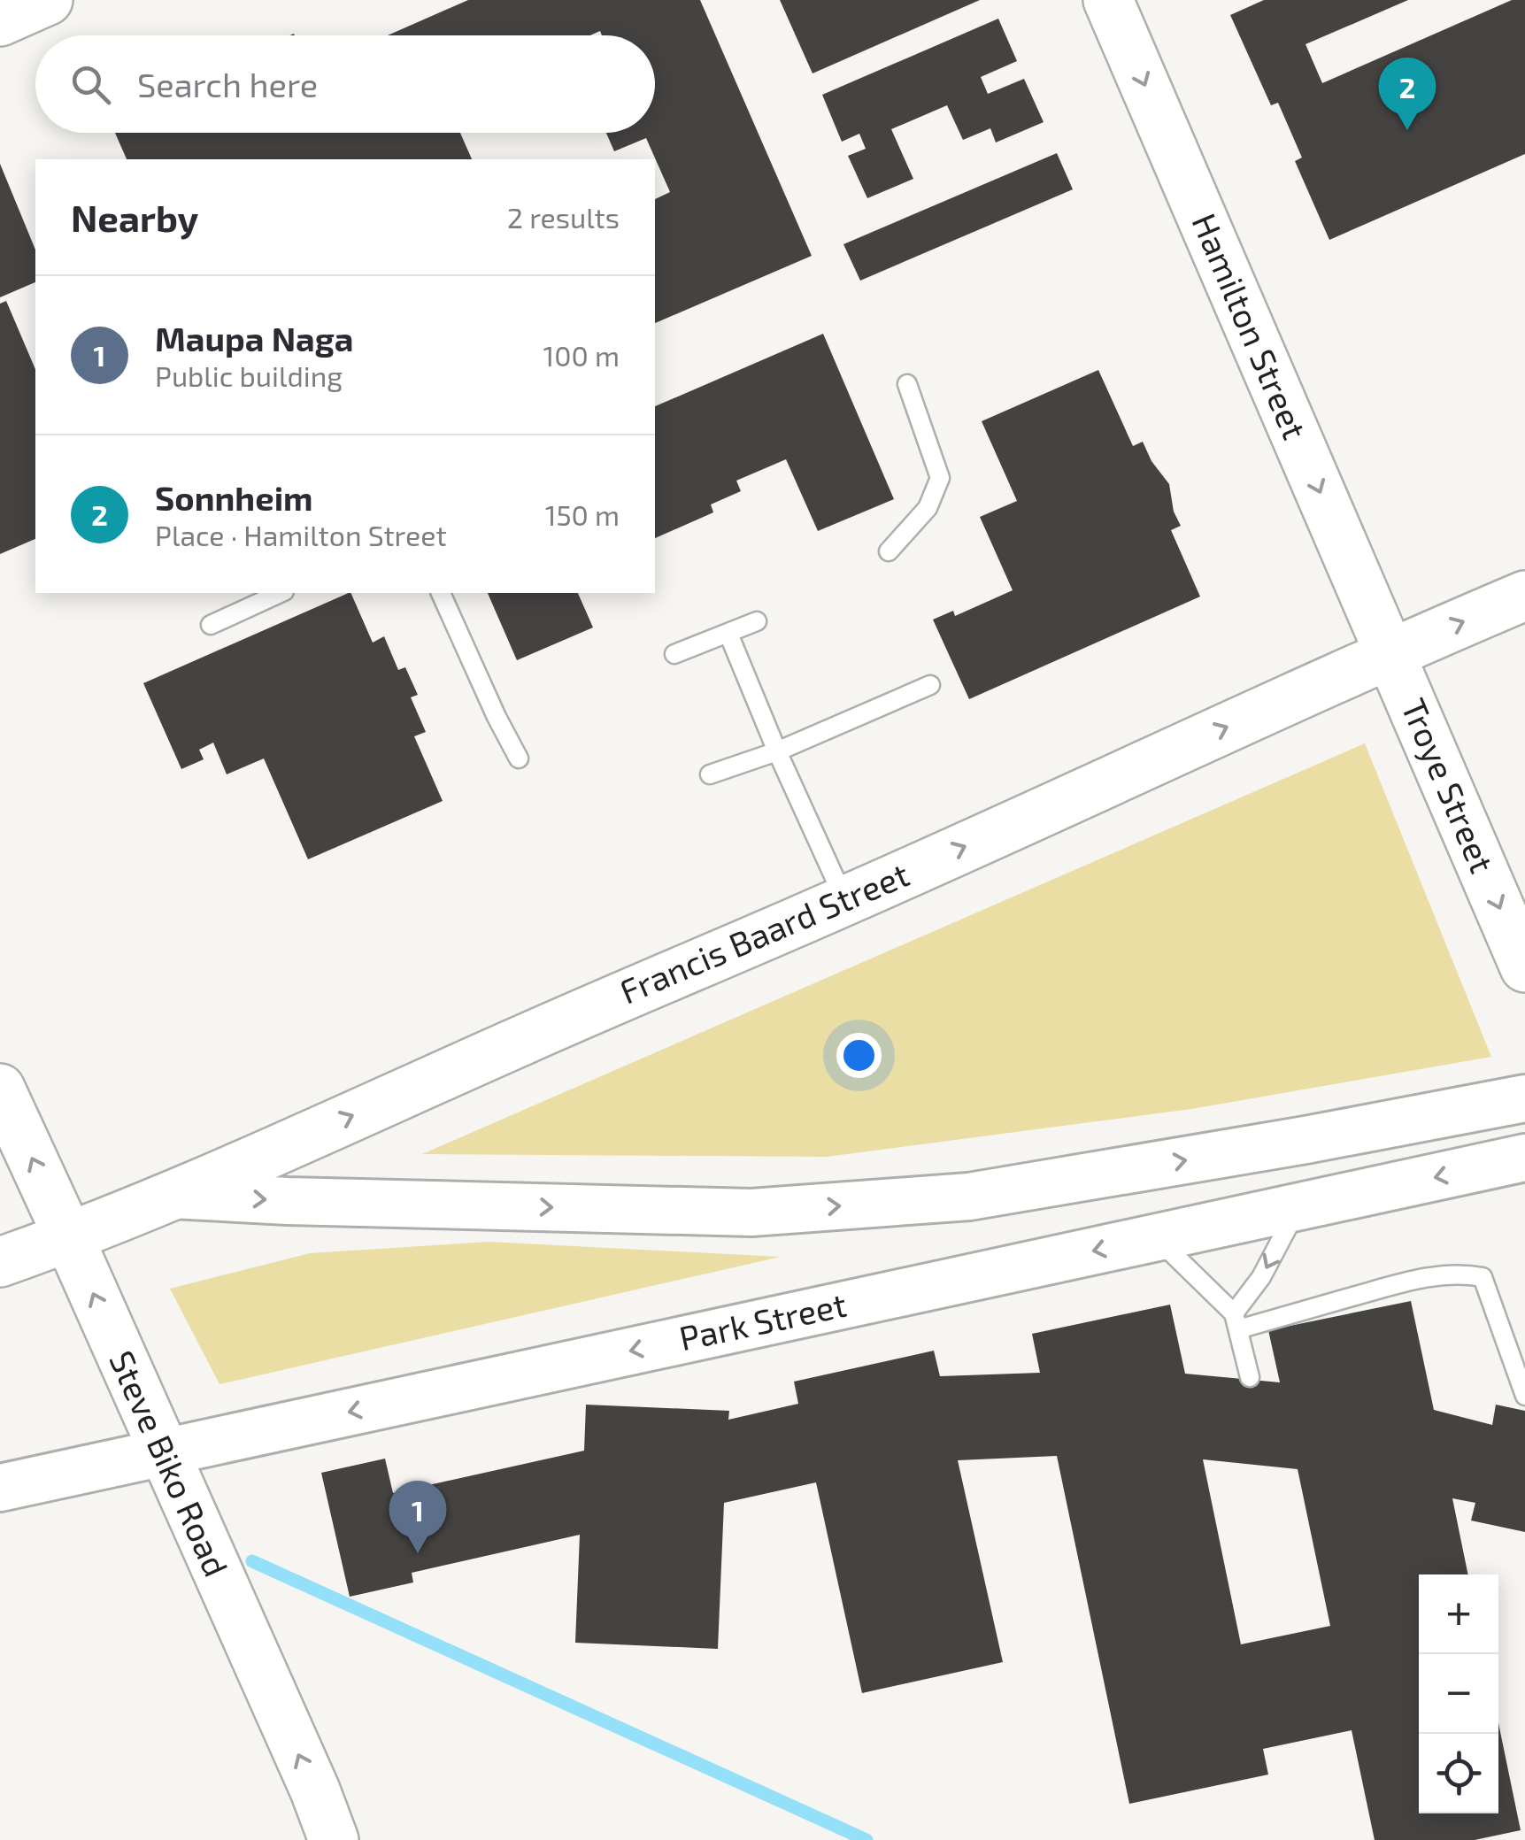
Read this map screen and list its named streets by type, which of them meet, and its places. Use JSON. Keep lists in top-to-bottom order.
{
  "streets": {
    "main road": [
      "Hamilton Street",
      "Troye Street",
      "Francis Baard Street",
      "Steve Biko Road"
    ],
    "street": ["Park Street"]
  },
  "crossings": [
    ["Hamilton Street", "Troye Street"],
    ["Hamilton Street", "Francis Baard Street"],
    ["Troye Street", "Francis Baard Street"],
    ["Francis Baard Street", "Steve Biko Road"],
    ["Park Street", "Steve Biko Road"]
  ],
  "one_way": [
    "Hamilton Street",
    "Troye Street",
    "Francis Baard Street",
    "Steve Biko Road"
  ],
  "page": {
    "search": "Search here",
    "pins": ["2", "1"],
    "heading": ["Nearby", "2 results"],
    "list": [
      {
        "mark": "1",
        "name": "Maupa Naga",
        "note": "Public building",
        "value": "100 m"
      },
      {
        "mark": "2",
        "name": "Sonnheim",
        "note": "Place · Hamilton Street",
        "value": "150 m"
      }
    ],
    "map_buttons": ["+", "−"]
  }
}
